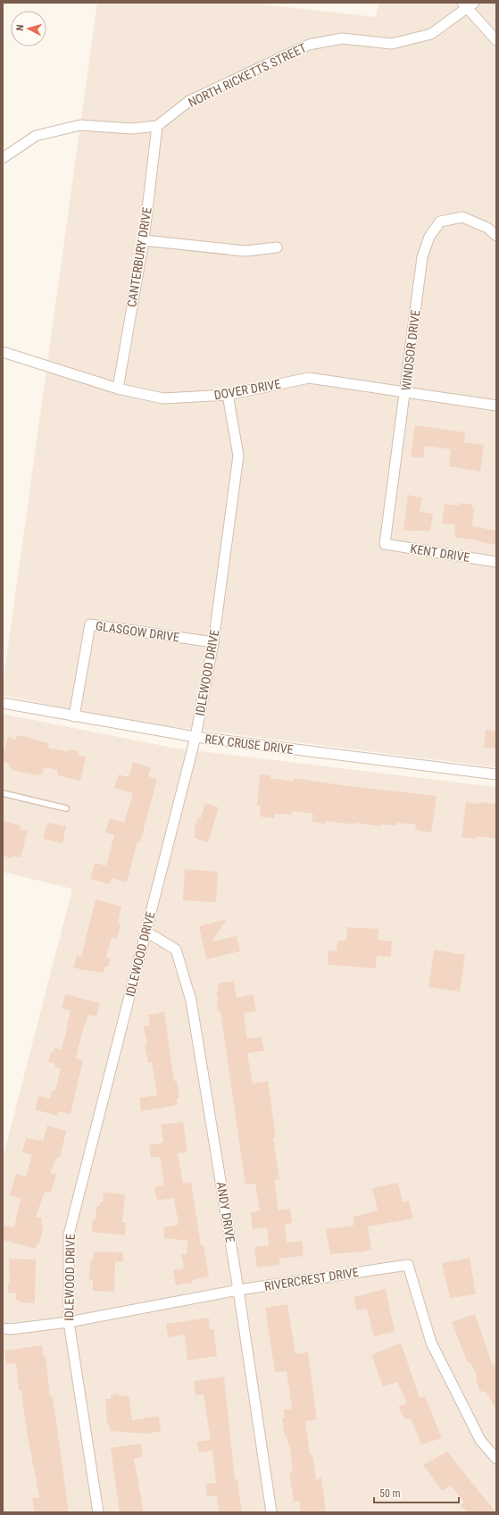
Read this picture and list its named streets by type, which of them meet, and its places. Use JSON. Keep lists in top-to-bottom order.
{
  "streets": {
    "street": [
      "NORTH RICKETTS STREET",
      "CANTERBURY DRIVE",
      "WINDSOR DRIVE",
      "DOVER DRIVE",
      "KENT DRIVE",
      "GLASGOW DRIVE",
      "IDLEWOOD DRIVE",
      "REX CRUSE DRIVE",
      "ANDY DRIVE",
      "RIVERCREST DRIVE"
    ]
  },
  "crossings": [
    ["NORTH RICKETTS STREET", "CANTERBURY DRIVE"],
    ["CANTERBURY DRIVE", "DOVER DRIVE"],
    ["WINDSOR DRIVE", "DOVER DRIVE"],
    ["WINDSOR DRIVE", "KENT DRIVE"],
    ["DOVER DRIVE", "IDLEWOOD DRIVE"],
    ["GLASGOW DRIVE", "IDLEWOOD DRIVE"],
    ["GLASGOW DRIVE", "REX CRUSE DRIVE"],
    ["IDLEWOOD DRIVE", "REX CRUSE DRIVE"],
    ["IDLEWOOD DRIVE", "ANDY DRIVE"],
    ["IDLEWOOD DRIVE", "RIVERCREST DRIVE"],
    ["ANDY DRIVE", "RIVERCREST DRIVE"]
  ],
  "scale_bar": "50 m",
  "north": "left"
}
